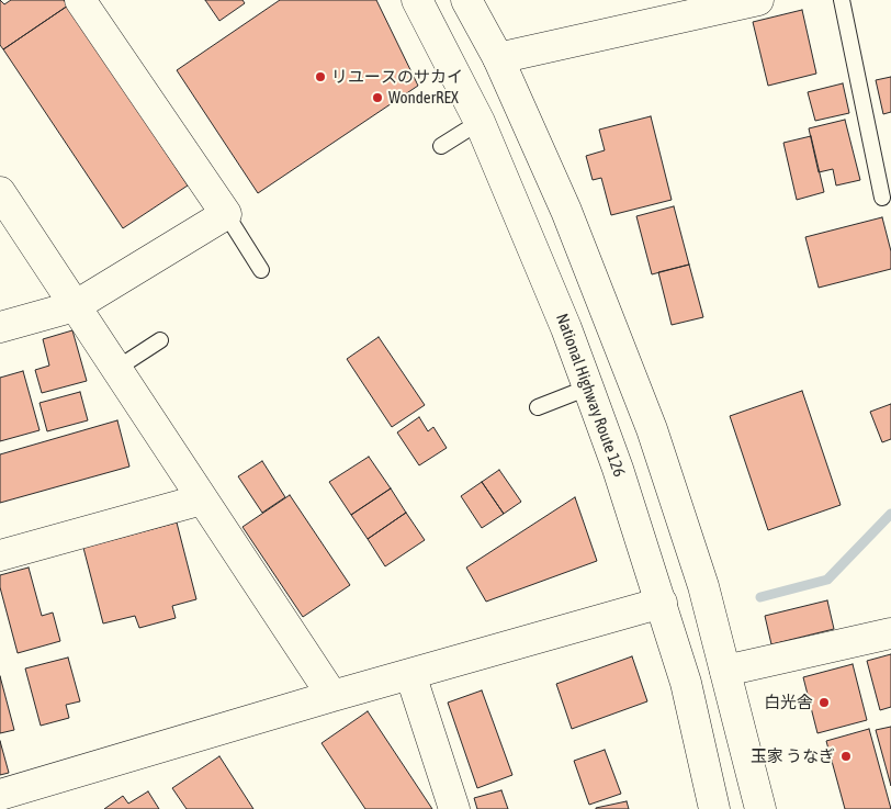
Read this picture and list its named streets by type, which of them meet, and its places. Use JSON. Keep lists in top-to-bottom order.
{
  "streets": {
    "main road": ["National Highway Route 126"]
  },
  "places": [
    "リユースのサカイ",
    "WonderREX",
    "白光舎",
    "玉家 うなぎ"
  ]
}
